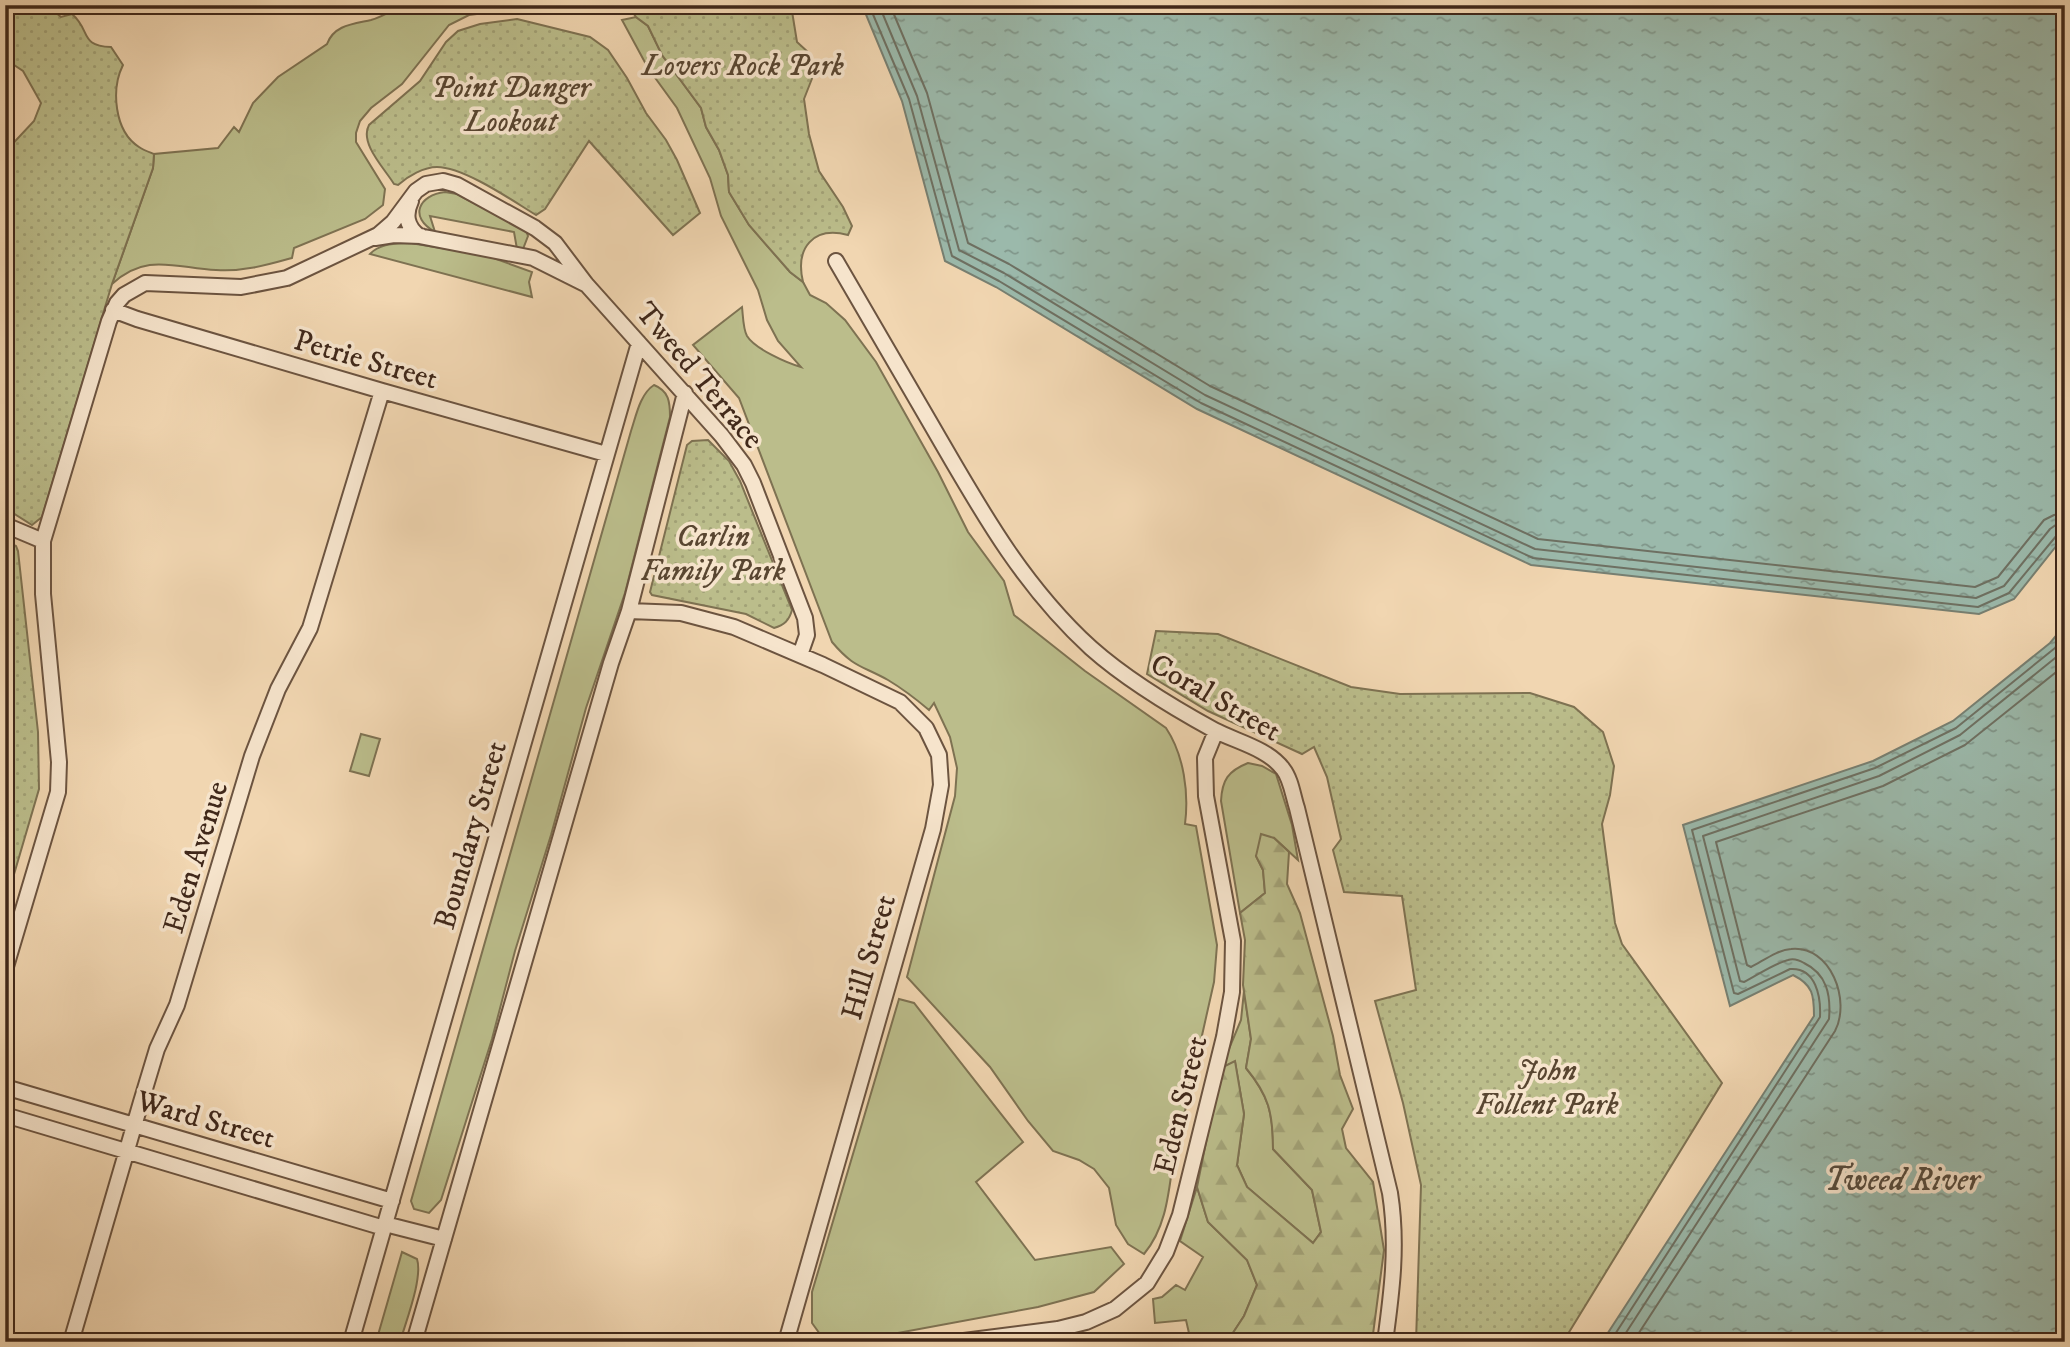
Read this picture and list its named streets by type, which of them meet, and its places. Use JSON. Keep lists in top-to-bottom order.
{
  "streets": {
    "street": [
      "Petrie Street",
      "Tweed Terrace",
      "Coral Street",
      "Boundary Street",
      "Eden Avenue",
      "Hill Street",
      "Eden Street",
      "Ward Street"
    ]
  },
  "crossings": [
    ["Petrie Street", "Tweed Terrace"],
    ["Petrie Street", "Boundary Street"],
    ["Petrie Street", "Eden Avenue"],
    ["Tweed Terrace", "Boundary Street"],
    ["Tweed Terrace", "Hill Street"],
    ["Coral Street", "Eden Street"],
    ["Boundary Street", "Ward Street"],
    ["Eden Avenue", "Ward Street"]
  ],
  "water": ["Tweed River"],
  "parks": [
    "Lovers Rock Park",
    "Point Danger Lookout",
    "Carlin Family Park",
    "John Follent Park"
  ]
}
